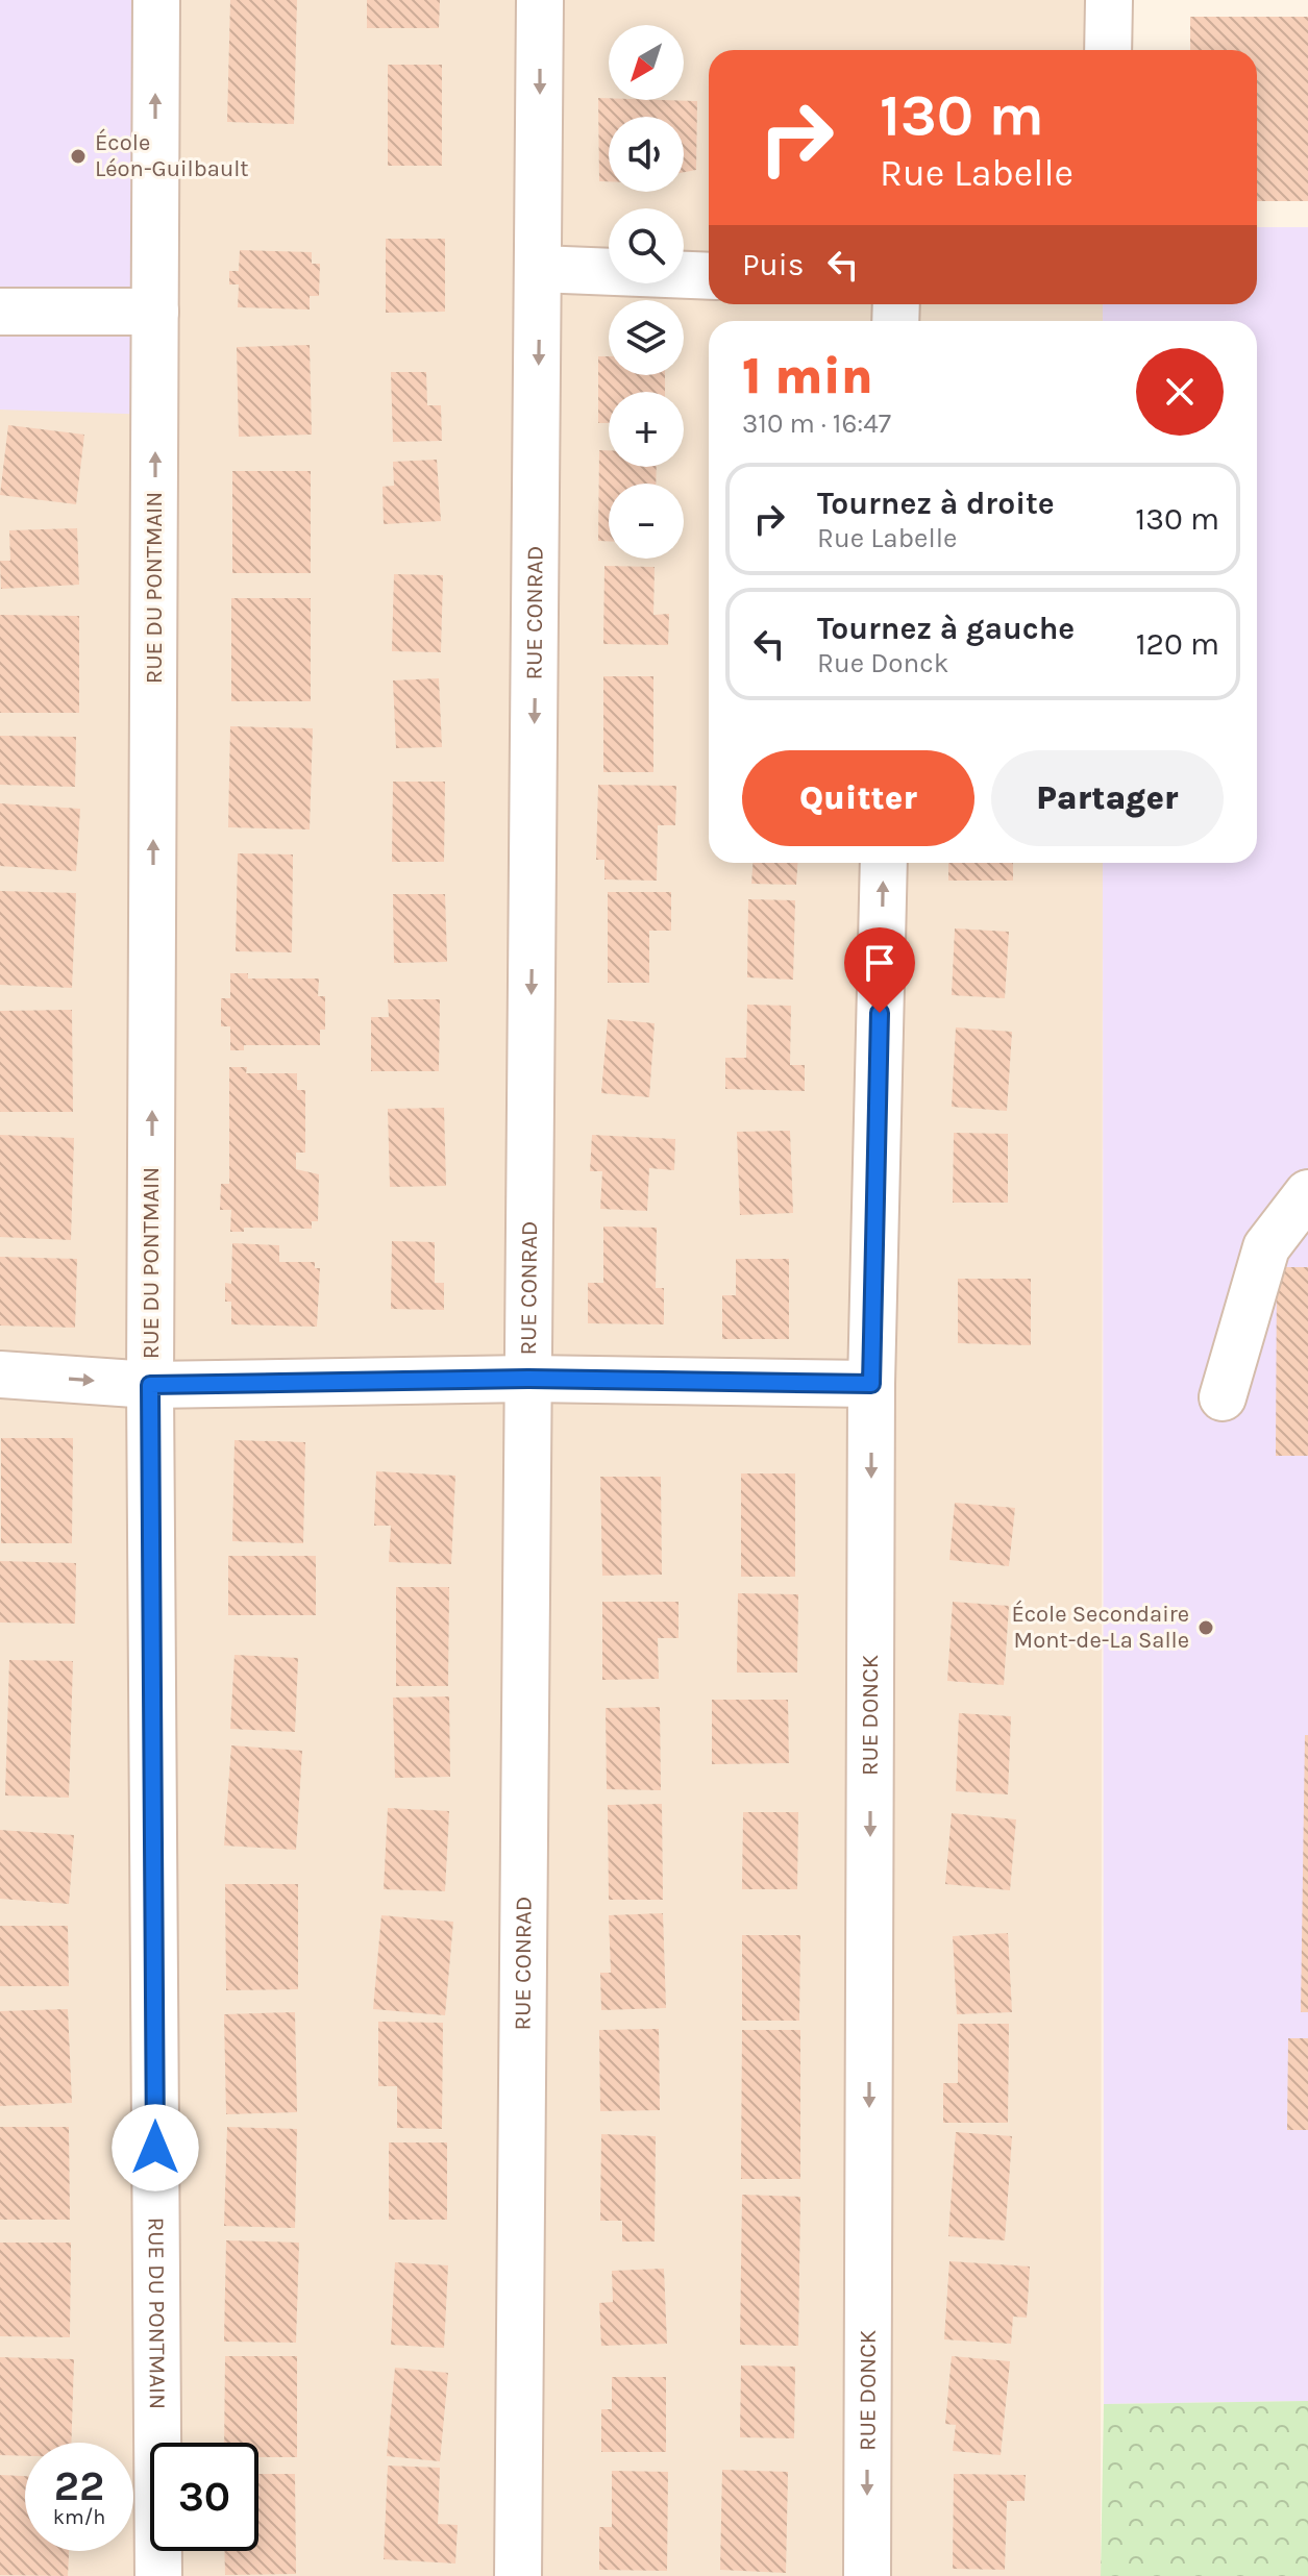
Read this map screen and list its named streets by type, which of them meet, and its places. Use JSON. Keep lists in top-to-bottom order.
{
  "streets": {
    "street": ["RUE DU PONTMAIN", "RUE CONRAD", "RUE DONCK"]
  },
  "one_way": ["RUE DU PONTMAIN", "RUE CONRAD"],
  "places": ["École Léon-Guilbault", "École Secondaire Mont-de-La Salle"],
  "north": "bottom left",
  "page": {
    "map_buttons": ["+", "−"],
    "turn": ["130 m", "Rue Labelle"],
    "then": "Puis",
    "heading": ["1 min", "310 m · 16:47"],
    "list": [
      {
        "name": "Tournez à droite",
        "note": "Rue Labelle",
        "value": "130 m"
      },
      {
        "name": "Tournez à gauche",
        "note": "Rue Donck",
        "value": "120 m"
      }
    ],
    "buttons": ["Quitter", "Partager"],
    "speed": "22 km/h",
    "limit": "30"
  }
}
